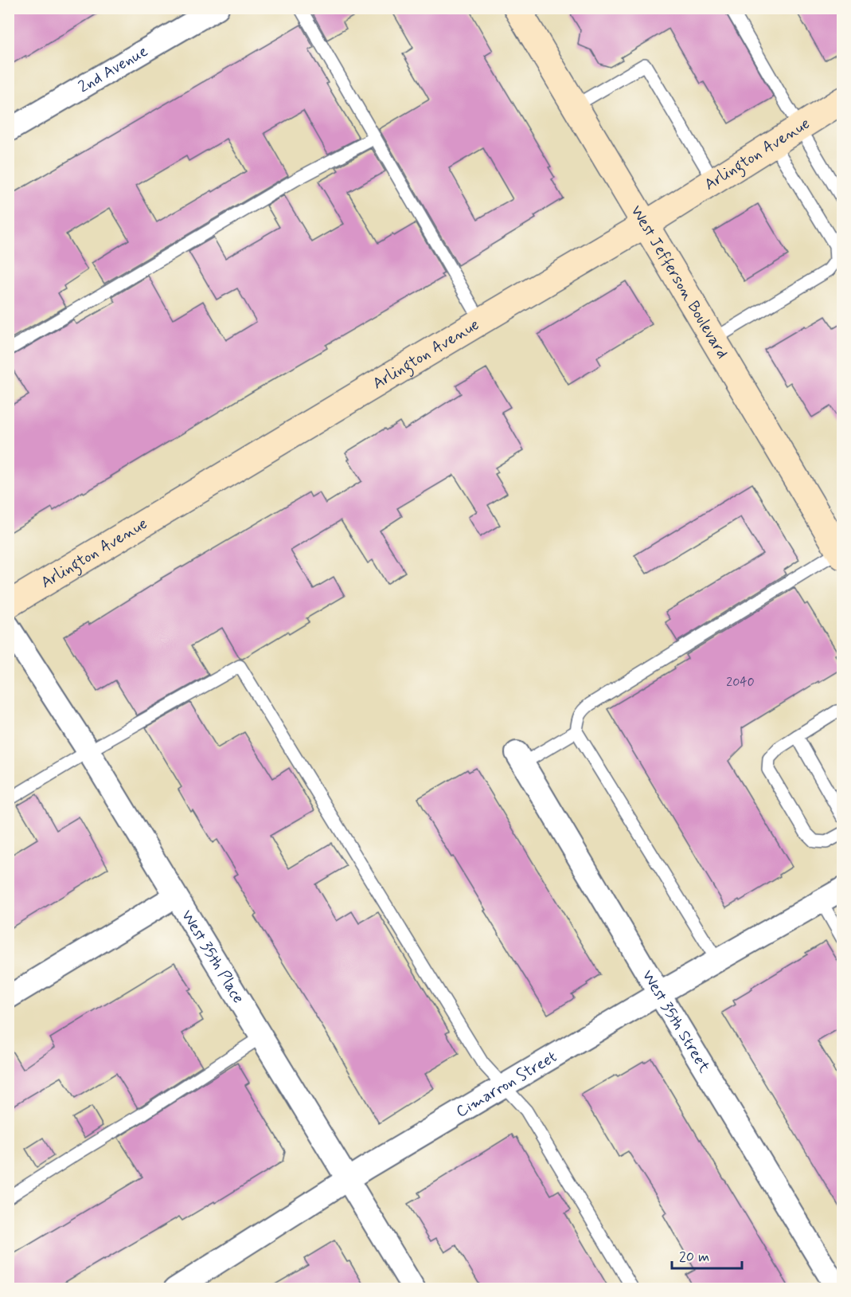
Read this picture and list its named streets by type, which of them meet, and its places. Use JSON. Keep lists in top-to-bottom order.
{
  "streets": {
    "main road": ["Arlington Avenue", "West Jefferson Boulevard"],
    "street": [
      "2nd Avenue",
      "West 35th Place",
      "West 35th Street",
      "Cimarron Street"
    ]
  },
  "crossings": [
    ["Arlington Avenue", "West Jefferson Boulevard"],
    ["West 35th Place", "Cimarron Street"],
    ["West 35th Street", "Cimarron Street"]
  ],
  "house_numbers": ["2040"],
  "scale_bar": "20 m"
}
